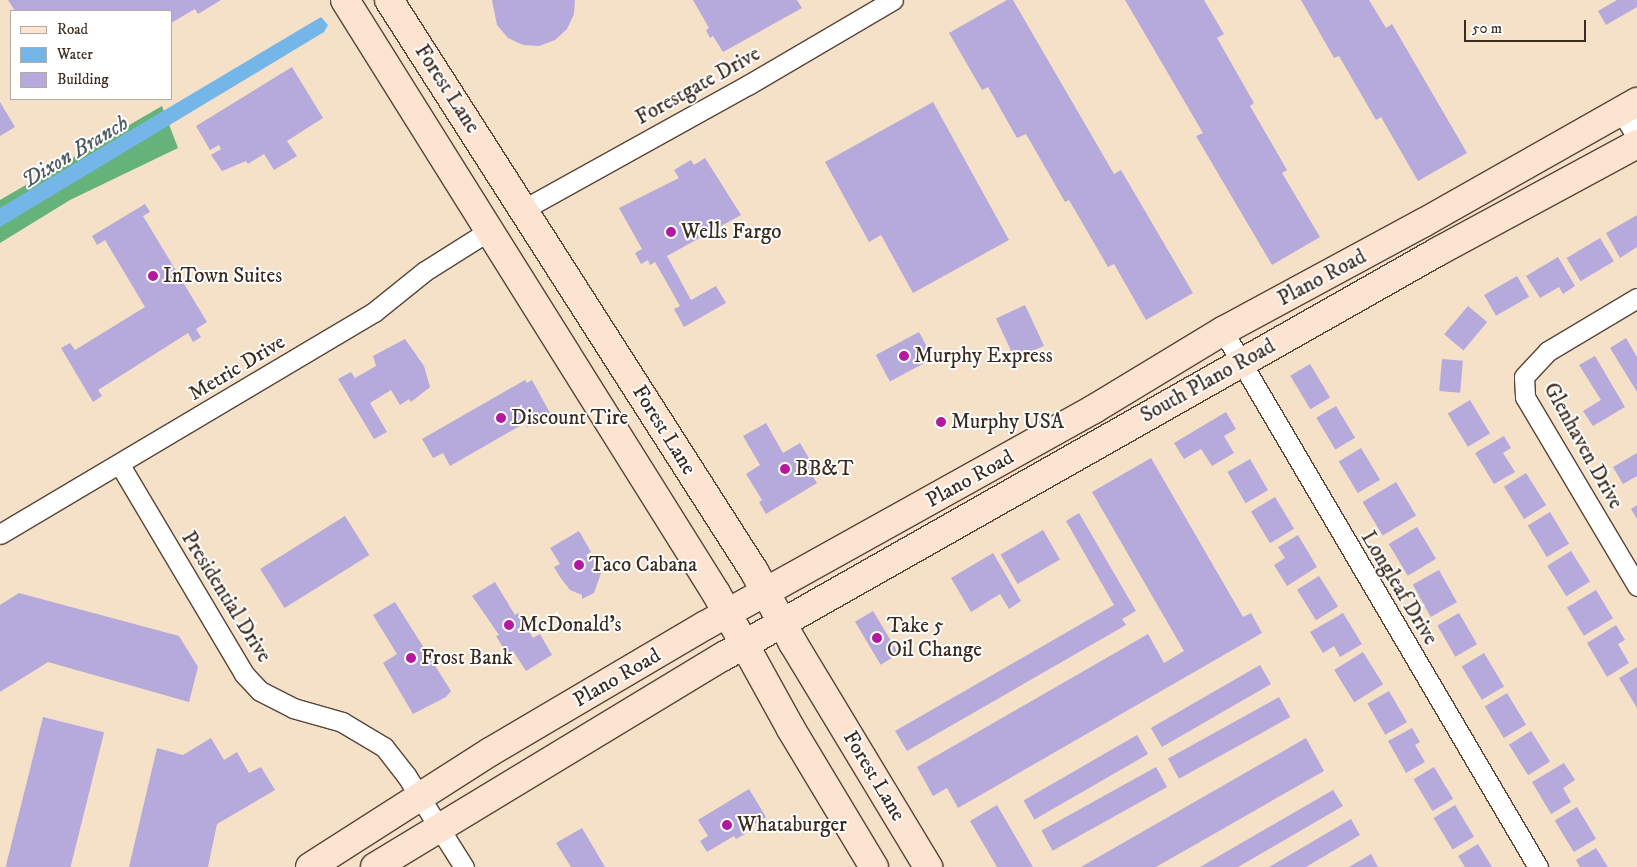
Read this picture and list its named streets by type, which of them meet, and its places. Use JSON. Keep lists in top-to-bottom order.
{
  "streets": {
    "main road": ["Forest Lane", "Plano Road", "South Plano Road"],
    "street": [
      "Forestgate Drive",
      "Metric Drive",
      "Glenhaven Drive",
      "Longleaf Drive",
      "Presidential Drive"
    ]
  },
  "crossings": [
    ["Forestgate Drive", "Forest Lane"],
    ["Forest Lane", "Plano Road"],
    ["Forest Lane", "Metric Drive"],
    ["Forest Lane", "South Plano Road"],
    ["Plano Road", "South Plano Road"],
    ["Plano Road", "Longleaf Drive"],
    ["Plano Road", "Presidential Drive"],
    ["Metric Drive", "Presidential Drive"],
    ["South Plano Road", "Longleaf Drive"]
  ],
  "water": ["Dixon Branch"],
  "places": [
    "Wells Fargo",
    "InTown Suites",
    "Murphy Express",
    "Discount Tire",
    "Murphy USA",
    "BB&T",
    "Taco Cabana",
    "McDonald's",
    "Take 5 Oil Change",
    "Frost Bank",
    "Whataburger"
  ],
  "legend": ["Road", "Water", "Building"],
  "scale_bar": "50 m"
}
